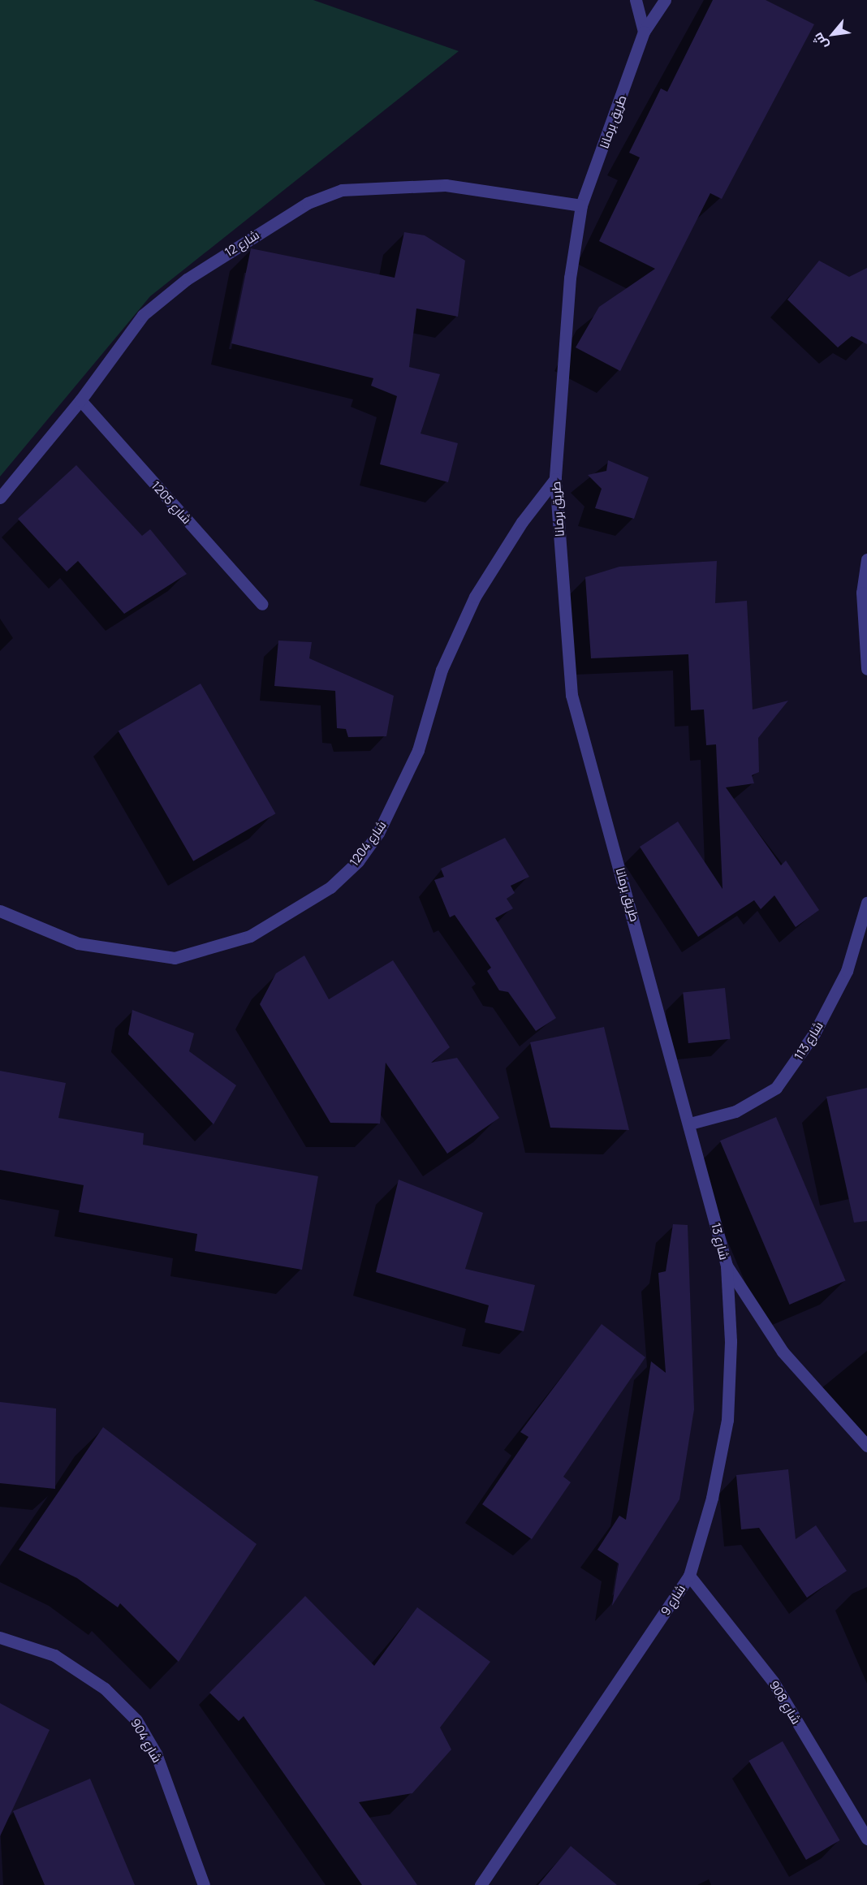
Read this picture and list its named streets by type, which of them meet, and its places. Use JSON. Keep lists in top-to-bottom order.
{
  "streets": {
    "street": [
      "طريق برمانا",
      "شارع 12",
      "شارع 1205",
      "شارع 1204",
      "شارع 113",
      "شارع 13",
      "شارع 9",
      "شارع 908",
      "شارع 904"
    ]
  },
  "crossings": [
    ["طريق برمانا", "شارع 12"],
    ["طريق برمانا", "شارع 1204"],
    ["طريق برمانا", "شارع 13"],
    ["شارع 12", "شارع 1205"],
    ["شارع 113", "شارع 13"],
    ["شارع 13", "شارع 9"],
    ["شارع 9", "شارع 908"]
  ],
  "north": "bottom left"
}
